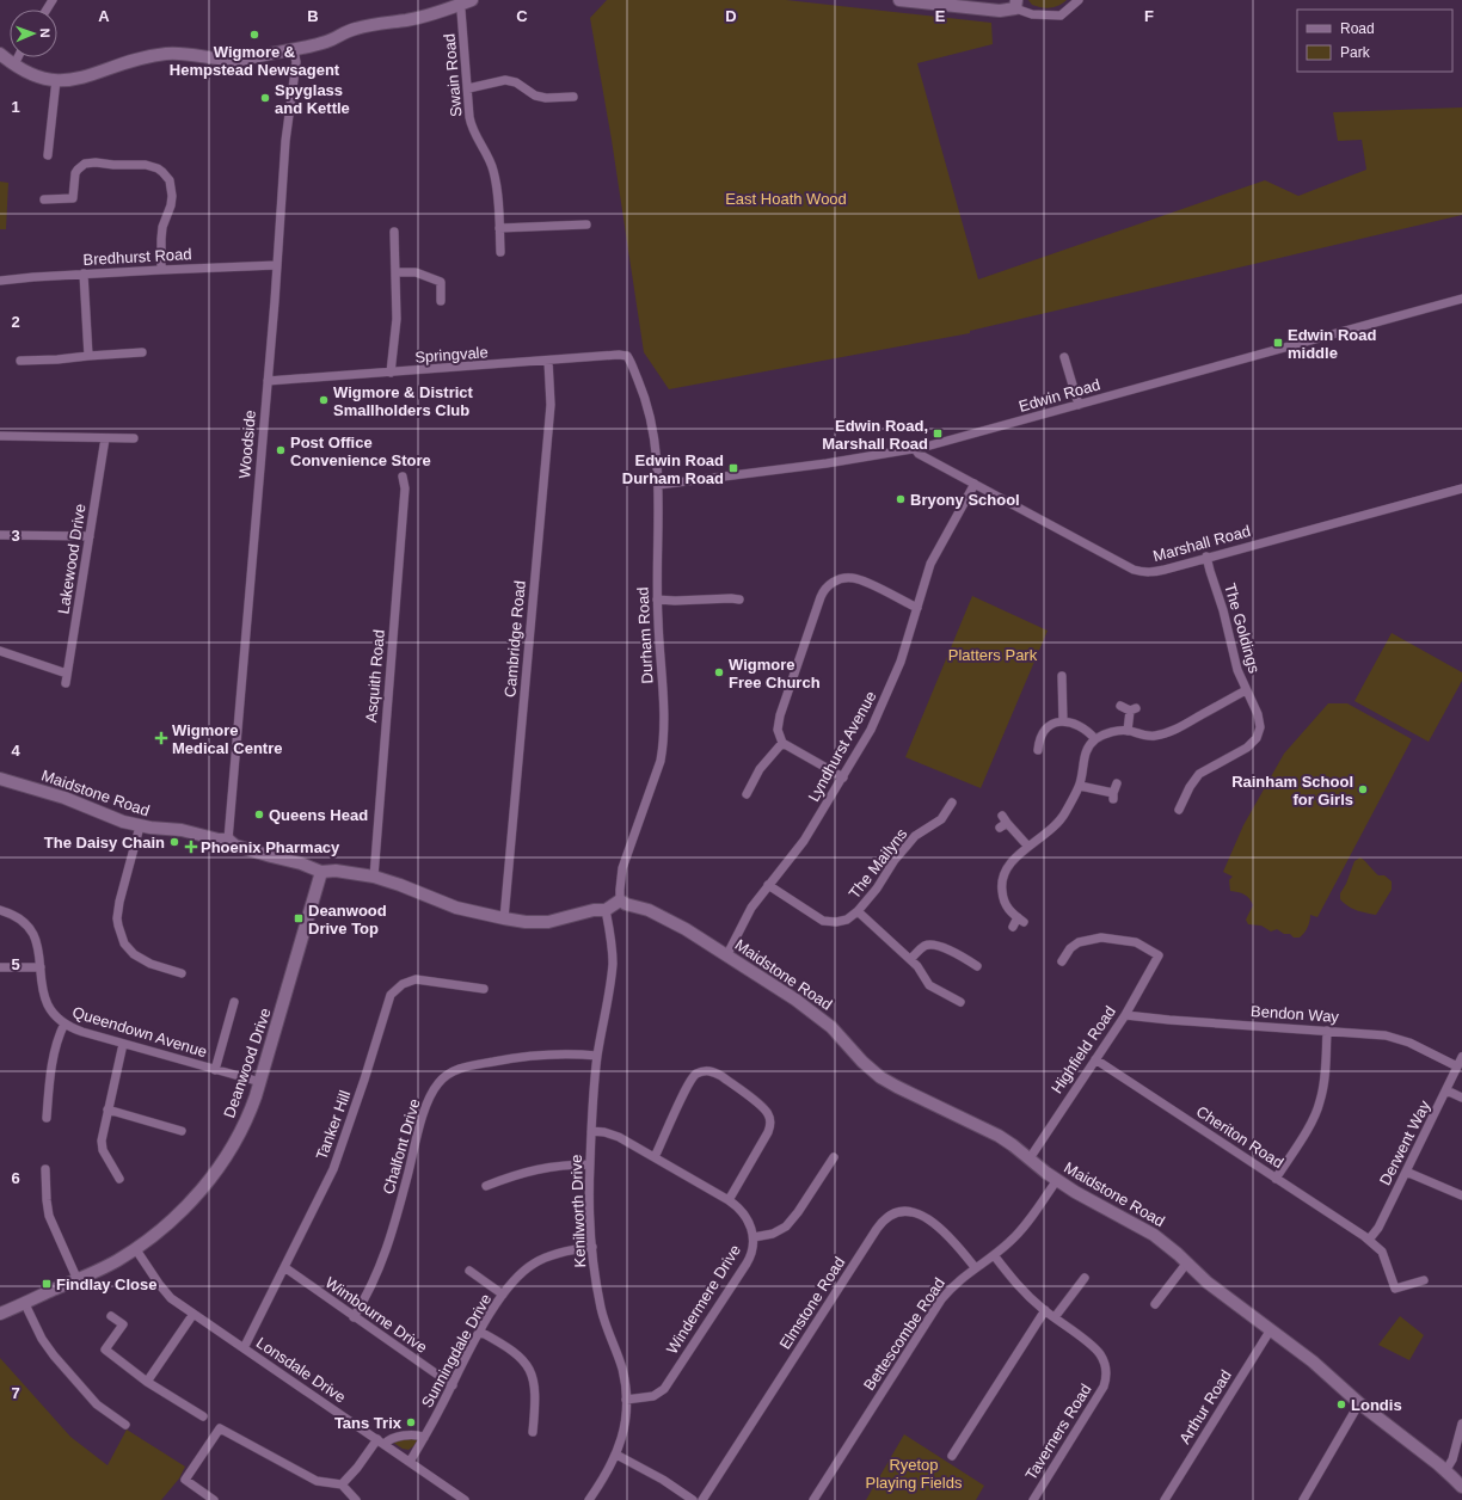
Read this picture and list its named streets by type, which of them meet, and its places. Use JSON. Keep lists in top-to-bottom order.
{
  "streets": {
    "street": [
      "Swain Road",
      "Bredhurst Road",
      "Springvale",
      "Edwin Road",
      "Woodside",
      "Marshall Road",
      "Lakewood Drive",
      "The Goldings",
      "Durham Road",
      "Cambridge Road",
      "Asquith Road",
      "Lyndhurst Avenue",
      "Maidstone Road",
      "The Mailyns",
      "Bendon Way",
      "Queendown Avenue",
      "Highfield Road",
      "Deanwood Drive",
      "Tanker Hill",
      "Cheriton Road",
      "Derwent Way",
      "Chalfont Drive",
      "Kenilworth Drive",
      "Windermere Drive",
      "Elmstone Road",
      "Wimbourne Drive",
      "Bettescombe Road",
      "Sunningdale Drive",
      "Lonsdale Drive",
      "Arthur Road",
      "Taverners Road"
    ]
  },
  "crossings": [
    ["Bredhurst Road", "Woodside"],
    ["Springvale", "Woodside"],
    ["Springvale", "Durham Road"],
    ["Springvale", "Cambridge Road"],
    ["Edwin Road", "Marshall Road"],
    ["Edwin Road", "Durham Road"],
    ["Woodside", "Maidstone Road"],
    ["Marshall Road", "The Goldings"],
    ["Marshall Road", "Lyndhurst Avenue"],
    ["Durham Road", "Maidstone Road"],
    ["Cambridge Road", "Maidstone Road"],
    ["Asquith Road", "Maidstone Road"],
    ["Lyndhurst Avenue", "Maidstone Road"],
    ["Lyndhurst Avenue", "The Mailyns"],
    ["Maidstone Road", "Highfield Road"],
    ["Maidstone Road", "Deanwood Drive"],
    ["Maidstone Road", "Kenilworth Drive"],
    ["Maidstone Road", "Bettescombe Road"],
    ["Maidstone Road", "Arthur Road"],
    ["Bendon Way", "Highfield Road"],
    ["Bendon Way", "Derwent Way"],
    ["Queendown Avenue", "Deanwood Drive"],
    ["Highfield Road", "Cheriton Road"],
    ["Deanwood Drive", "Lonsdale Drive"],
    ["Tanker Hill", "Wimbourne Drive"],
    ["Tanker Hill", "Lonsdale Drive"],
    ["Cheriton Road", "Derwent Way"],
    ["Chalfont Drive", "Kenilworth Drive"],
    ["Chalfont Drive", "Wimbourne Drive"],
    ["Kenilworth Drive", "Windermere Drive"],
    ["Kenilworth Drive", "Sunningdale Drive"],
    ["Elmstone Road", "Bettescombe Road"],
    ["Wimbourne Drive", "Sunningdale Drive"],
    ["Bettescombe Road", "Taverners Road"],
    ["Sunningdale Drive", "Lonsdale Drive"]
  ],
  "parks": ["East Hoath Wood", "Platters Park", "Ryetop Playing Fields"],
  "places": {
    "other": [
      "Wigmore & Hempstead Newsagent",
      "Spyglass and Kettle",
      "Wigmore & District Smallholders Club",
      "Post Office Convenience Store",
      "Bryony School",
      "Wigmore Free Church",
      "Rainham School for Girls",
      "Queens Head",
      "The Daisy Chain",
      "Londis",
      "Tans Trix"
    ],
    "transit": [
      "Edwin Road middle",
      "Edwin Road, Marshall Road",
      "Edwin Road Durham Road",
      "Deanwood Drive Top",
      "Findlay Close"
    ],
    "health": ["Wigmore Medical Centre", "Phoenix Pharmacy"]
  },
  "legend": ["Road", "Park"],
  "north": "right",
  "grid": {
    "columns": [
      "A",
      "B",
      "C",
      "D",
      "E",
      "F"
    ],
    "rows": [
      "1",
      "2",
      "3",
      "4",
      "5",
      "6",
      "7"
    ]
  }
}
